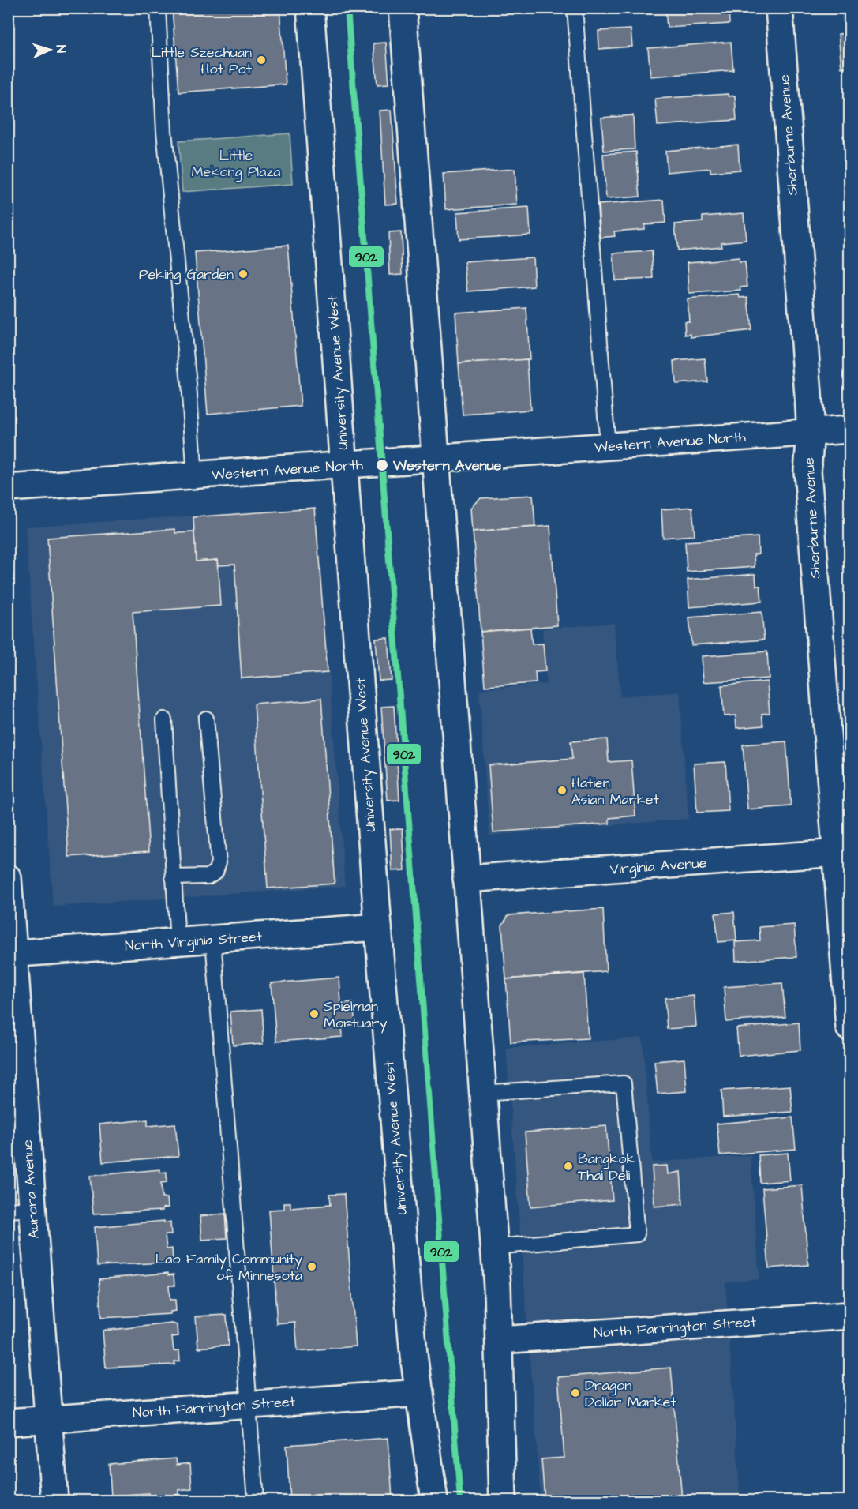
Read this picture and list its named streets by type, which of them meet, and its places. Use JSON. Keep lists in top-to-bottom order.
{
  "streets": {
    "street": [
      "Sherburne Avenue",
      "University Avenue West",
      "Western Avenue North",
      "Virginia Avenue",
      "North Virginia Street",
      "Aurora Avenue",
      "North Farrington Street"
    ]
  },
  "crossings": [
    ["Sherburne Avenue", "Western Avenue North"],
    ["Sherburne Avenue", "Virginia Avenue"],
    ["University Avenue West", "Western Avenue North"],
    ["University Avenue West", "North Virginia Street"],
    ["University Avenue West", "North Farrington Street"],
    ["North Virginia Street", "Aurora Avenue"],
    ["Aurora Avenue", "North Farrington Street"]
  ],
  "parks": ["Little Mekong Plaza"],
  "places": [
    "Little Szechuan Hot Pot",
    "Peking Garden",
    "Western Avenue",
    "Hatien Asian Market",
    "Spielman Mortuary",
    "Bangkok Thai Deli",
    "Lao Family Community of Minnesota",
    "Dragon Dollar Market"
  ],
  "lines": ["transit line 902"],
  "north": "right"
}
